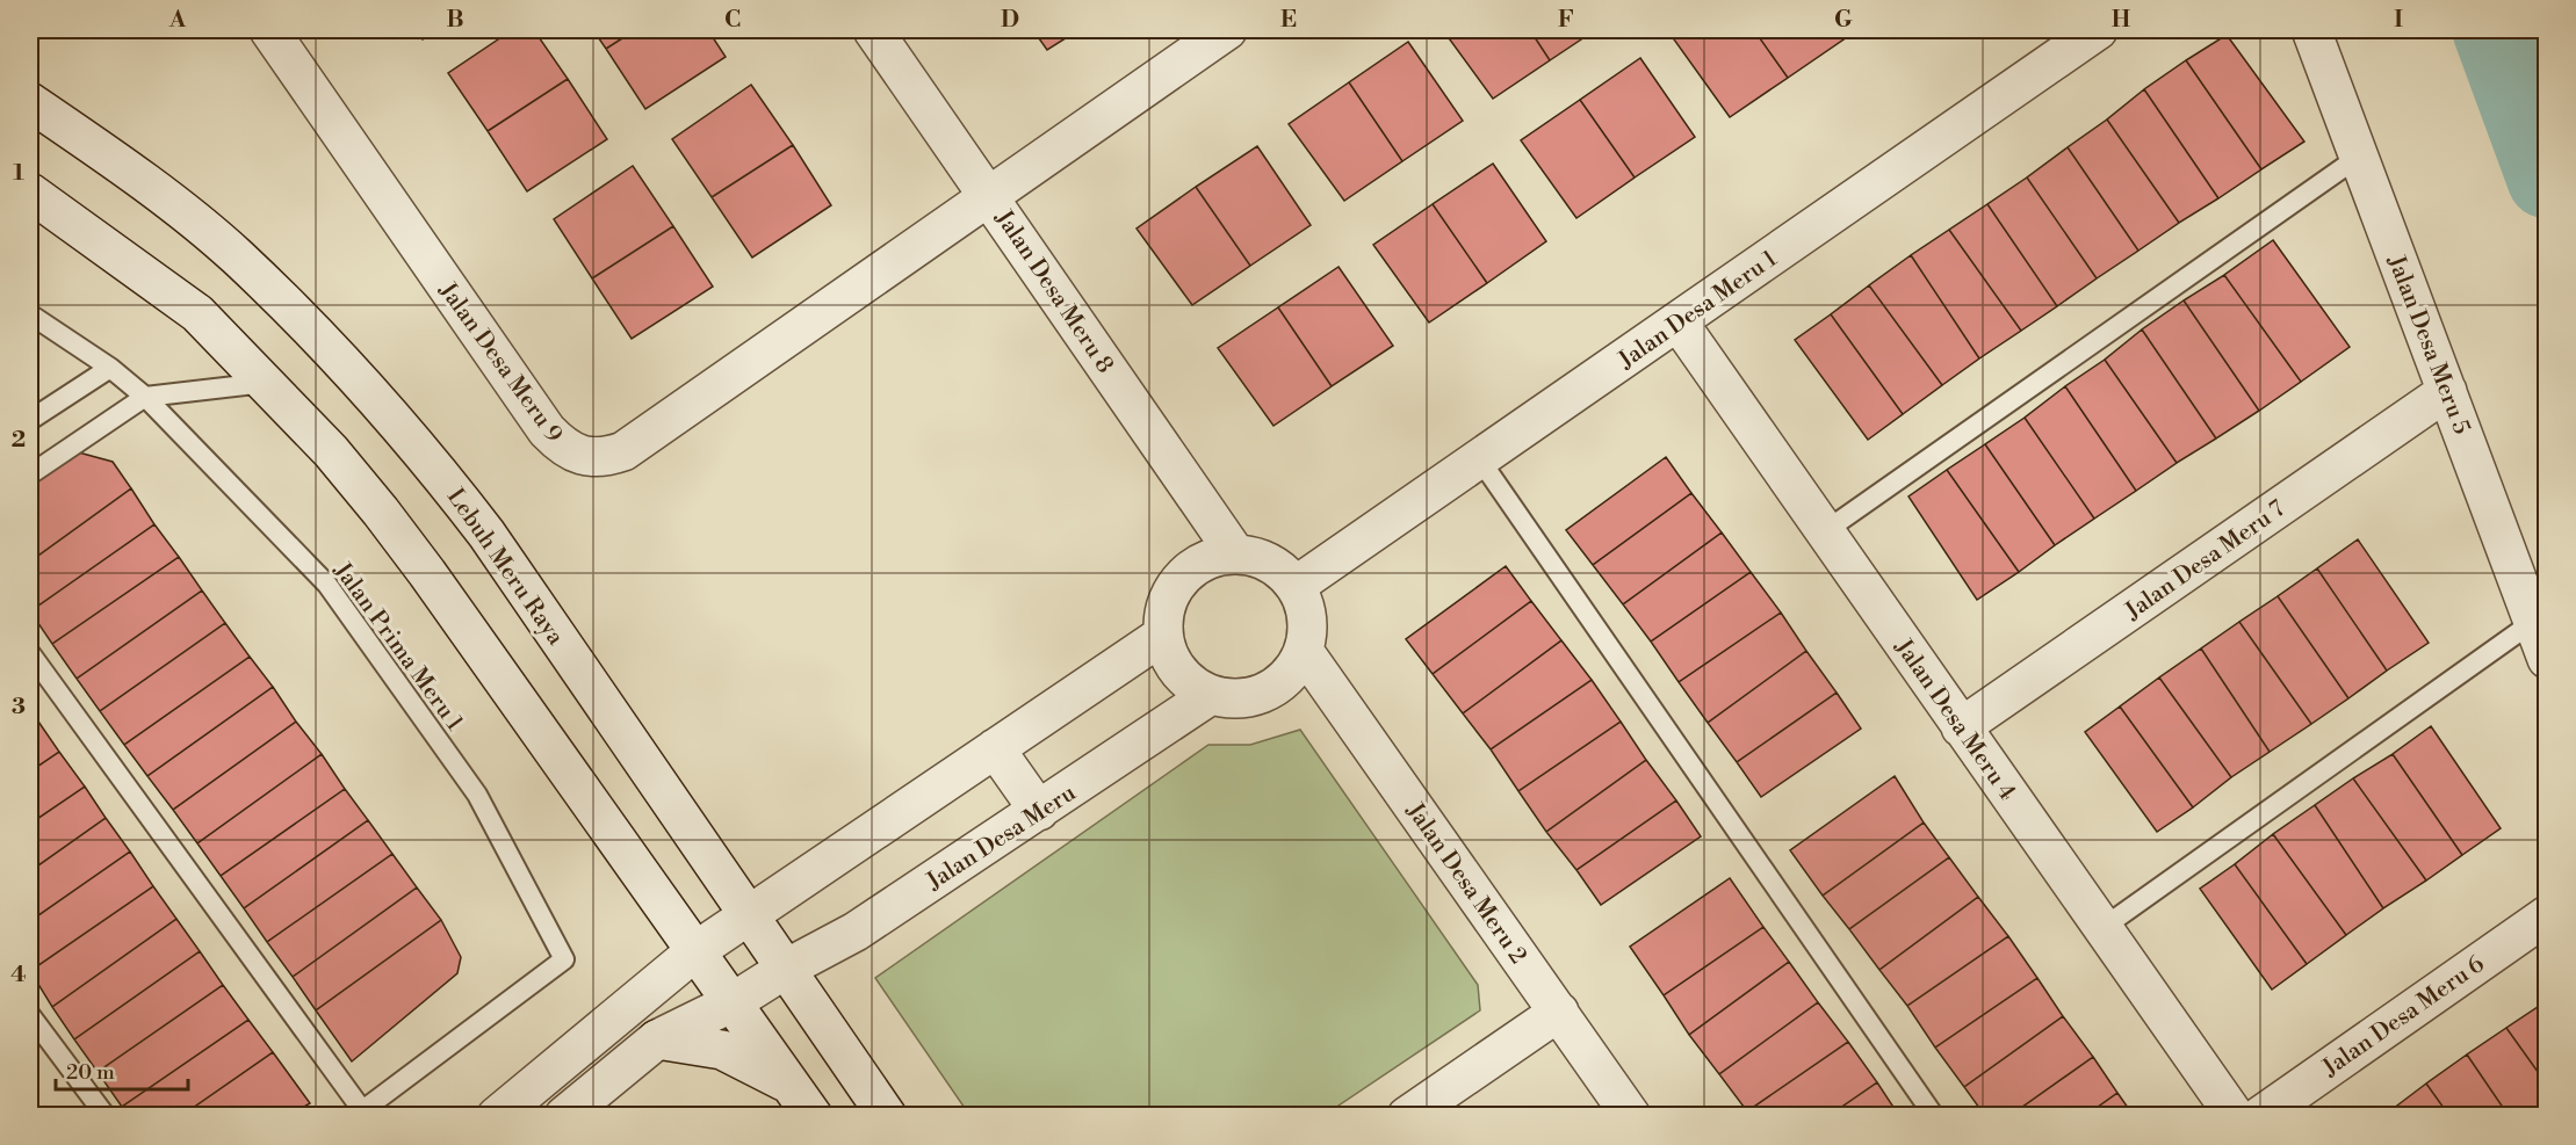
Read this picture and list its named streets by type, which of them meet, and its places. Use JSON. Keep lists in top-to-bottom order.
{
  "streets": {
    "street": [
      "Jalan Desa Meru 8",
      "Jalan Desa Meru 1",
      "Jalan Desa Meru 5",
      "Jalan Desa Meru 9",
      "Jalan Desa Meru 7",
      "Lebuh Meru Raya",
      "Jalan Desa Meru 4",
      "Jalan Desa Meru",
      "Jalan Desa Meru 2",
      "Jalan Desa Meru 6"
    ],
    "lane": ["Jalan Prima Meru 1"]
  },
  "crossings": [
    ["Jalan Desa Meru 8", "Jalan Desa Meru 1"],
    ["Jalan Desa Meru 8", "Jalan Desa Meru 9"],
    ["Jalan Desa Meru 8", "Jalan Desa Meru"],
    ["Jalan Desa Meru 8", "Jalan Desa Meru 2"],
    ["Jalan Desa Meru 1", "Jalan Desa Meru 4"],
    ["Jalan Desa Meru 1", "Jalan Desa Meru"],
    ["Jalan Desa Meru 1", "Jalan Desa Meru 2"],
    ["Jalan Desa Meru 5", "Jalan Desa Meru 7"],
    ["Jalan Desa Meru 7", "Jalan Desa Meru 4"],
    ["Lebuh Meru Raya", "Jalan Desa Meru"],
    ["Jalan Desa Meru", "Jalan Desa Meru 2"]
  ],
  "scale_bar": "20 m",
  "grid": {
    "columns": [
      "A",
      "B",
      "C",
      "D",
      "E",
      "F",
      "G",
      "H",
      "I"
    ],
    "rows": [
      "1",
      "2",
      "3",
      "4"
    ]
  }
}
